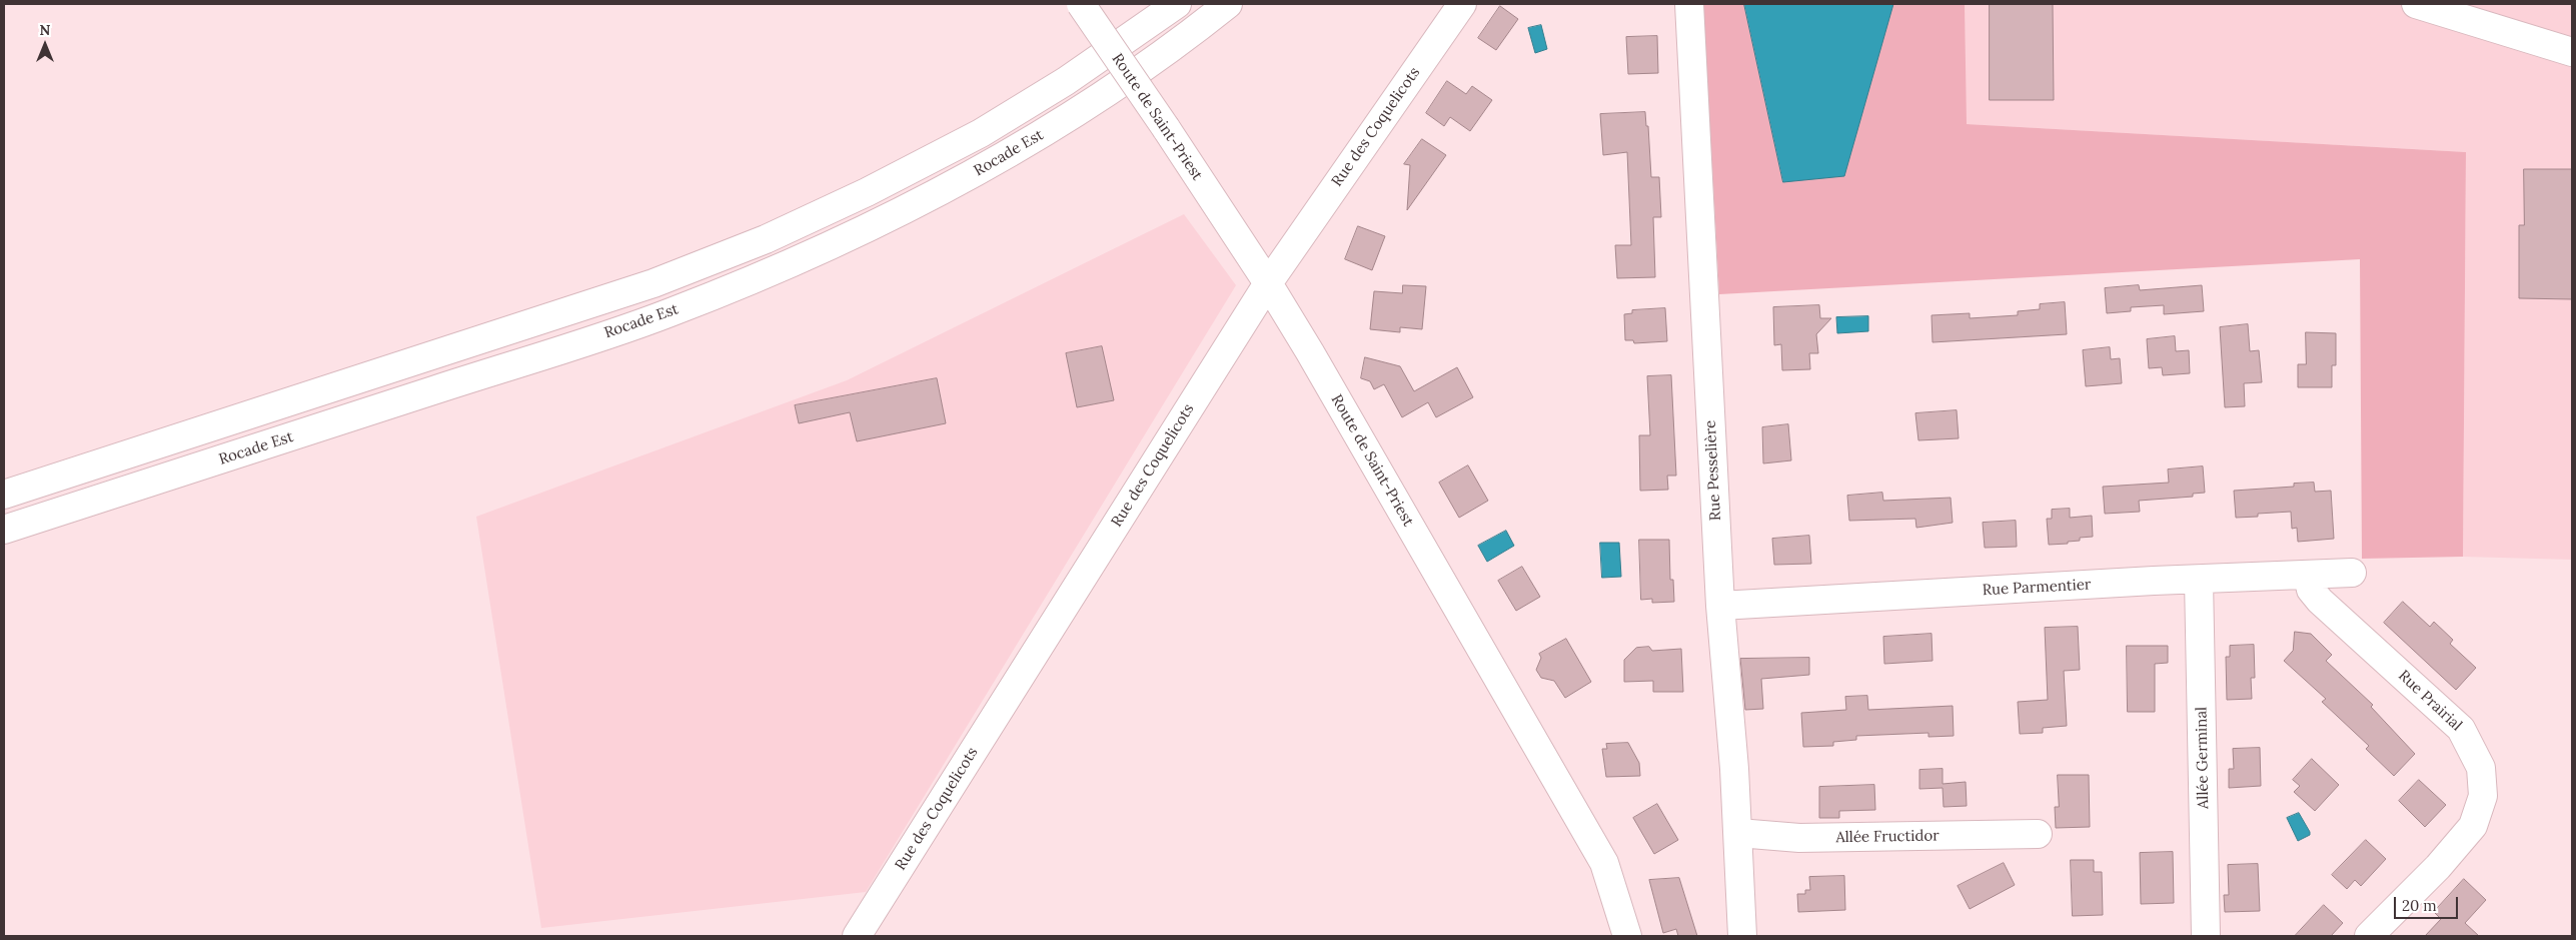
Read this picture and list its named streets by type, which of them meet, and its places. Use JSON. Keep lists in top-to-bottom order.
{
  "streets": {
    "main road": [
      "Route de Saint-Priest",
      "Rue des Coquelicots",
      "Rocade Est",
      "Rue Pesselière",
      "Rue Parmentier",
      "Rue Prairial",
      "Allée Germinal",
      "Allée Fructidor"
    ]
  },
  "crossings": [
    ["Route de Saint-Priest", "Rue des Coquelicots"],
    ["Rue Pesselière", "Rue Parmentier"],
    ["Rue Pesselière", "Allée Fructidor"],
    ["Rue Parmentier", "Rue Prairial"],
    ["Rue Parmentier", "Allée Germinal"]
  ],
  "scale_bar": "20 m",
  "north": "top"
}
